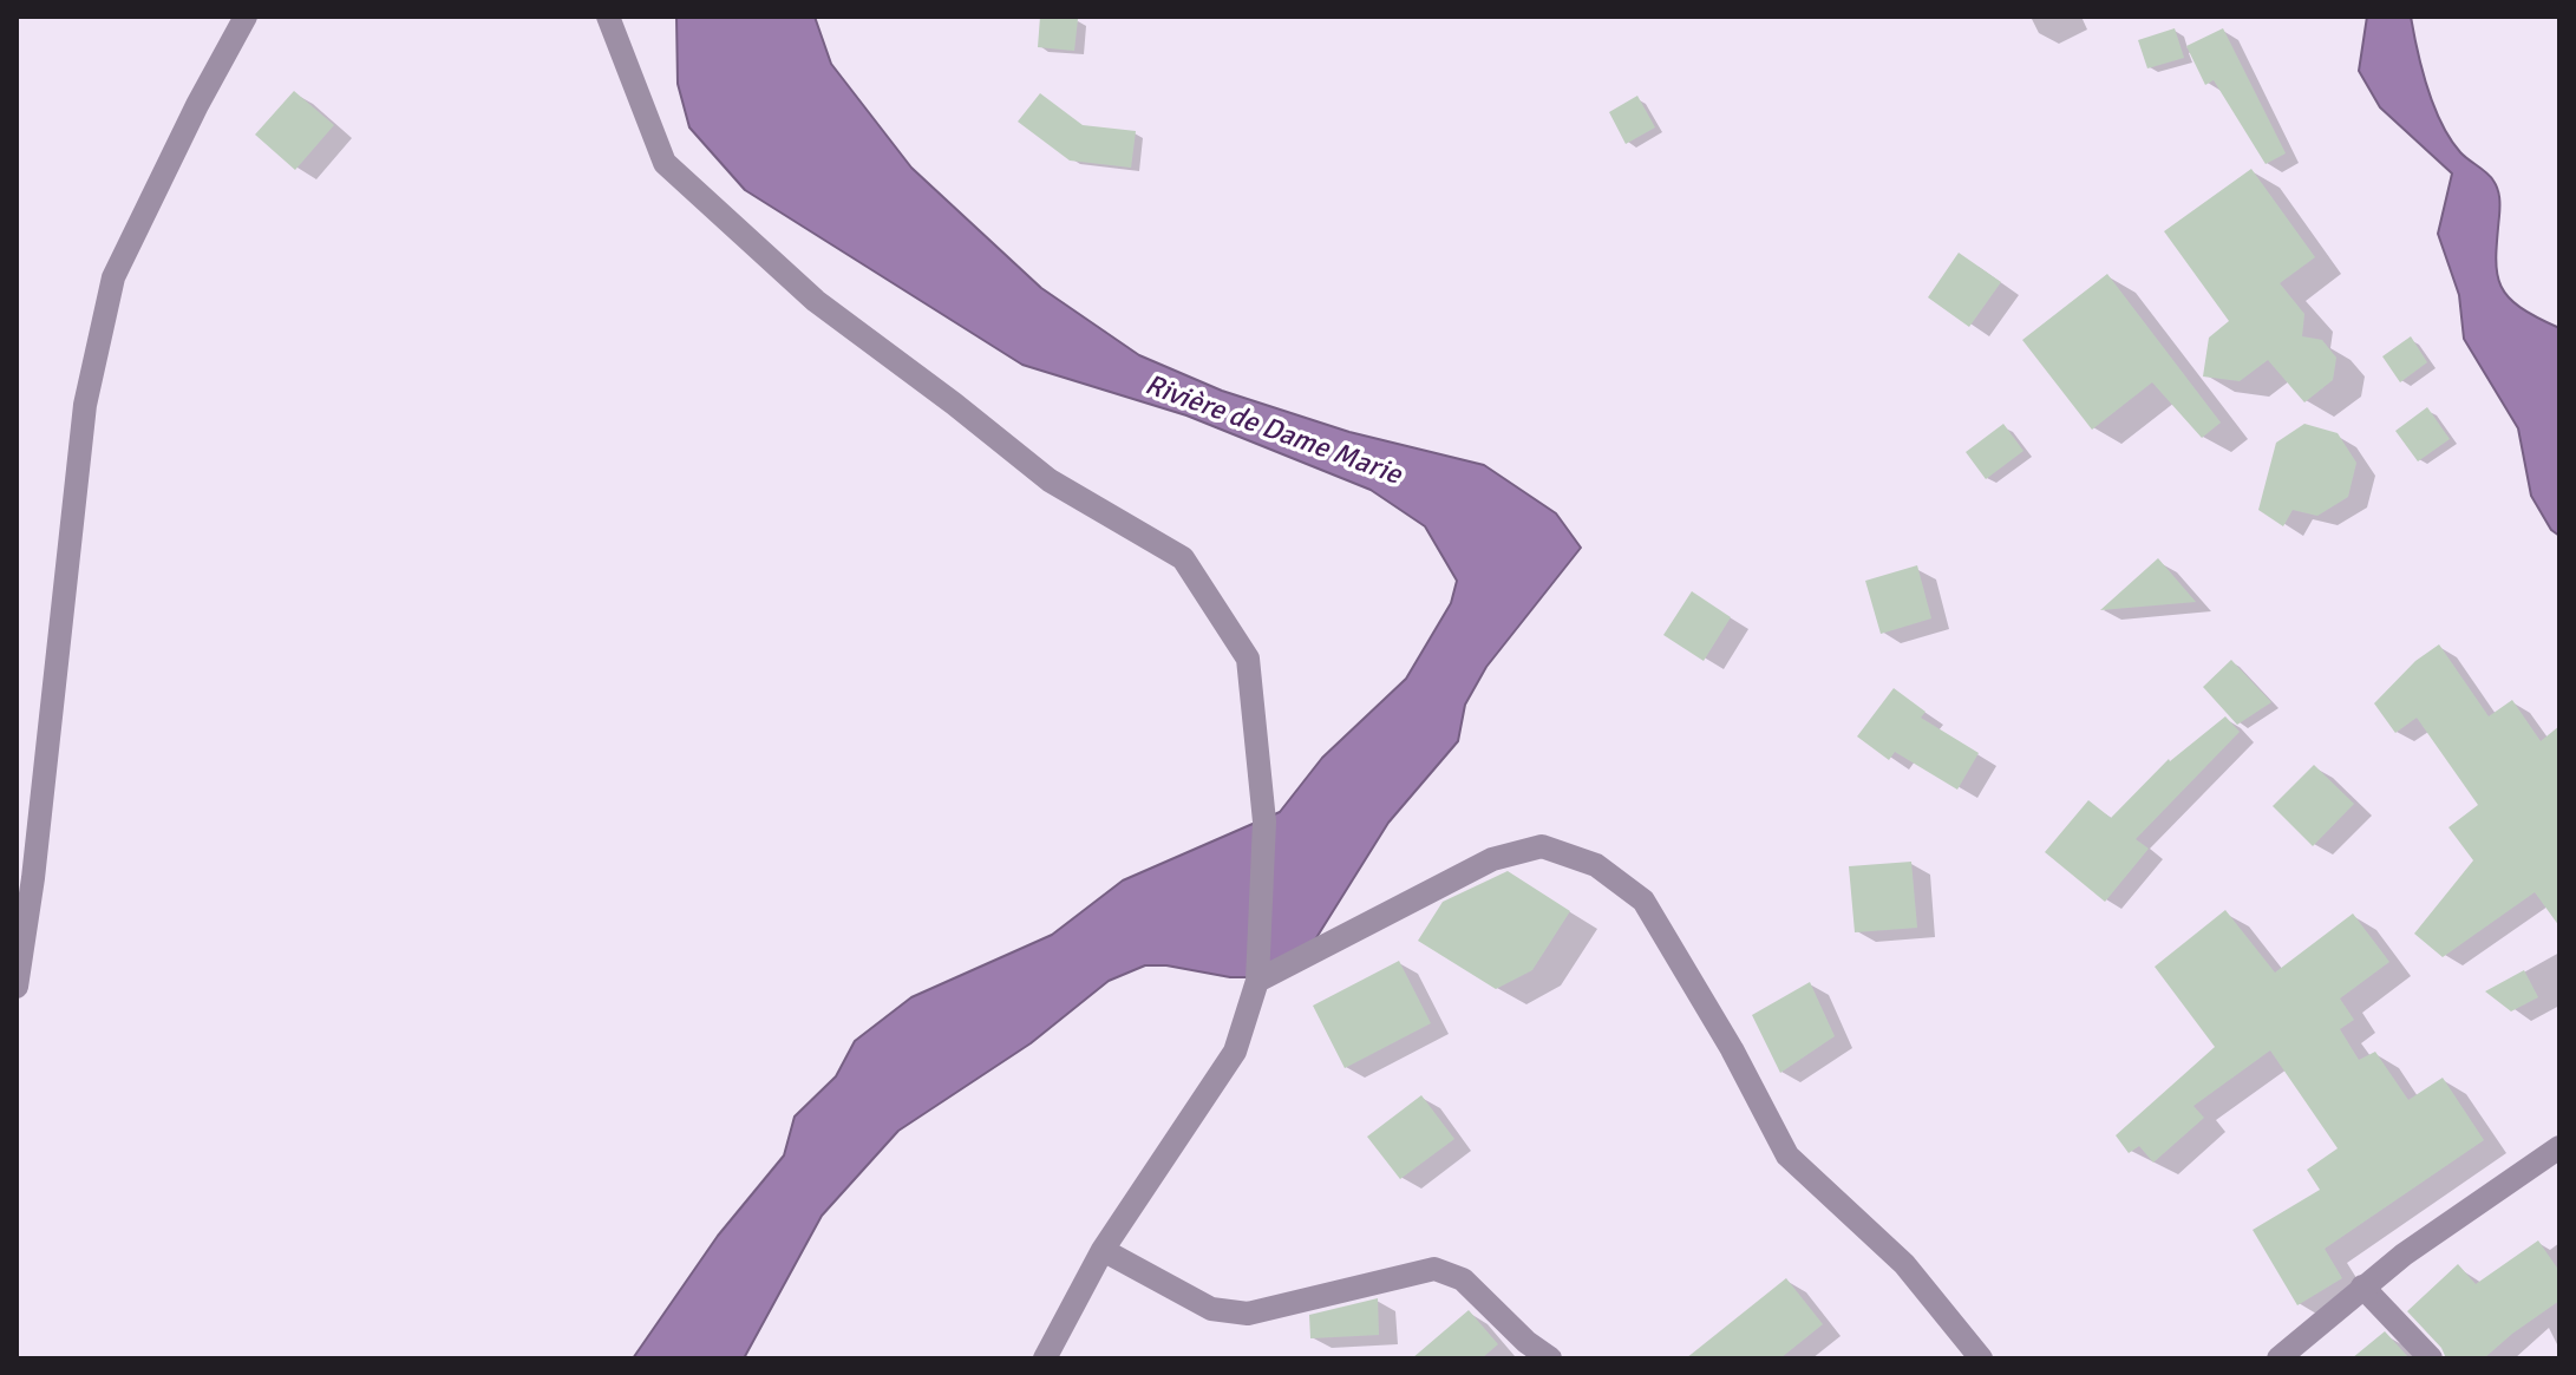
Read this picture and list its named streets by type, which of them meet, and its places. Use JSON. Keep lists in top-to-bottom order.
{
  "water": ["Rivière de Dame Marie"]
}
